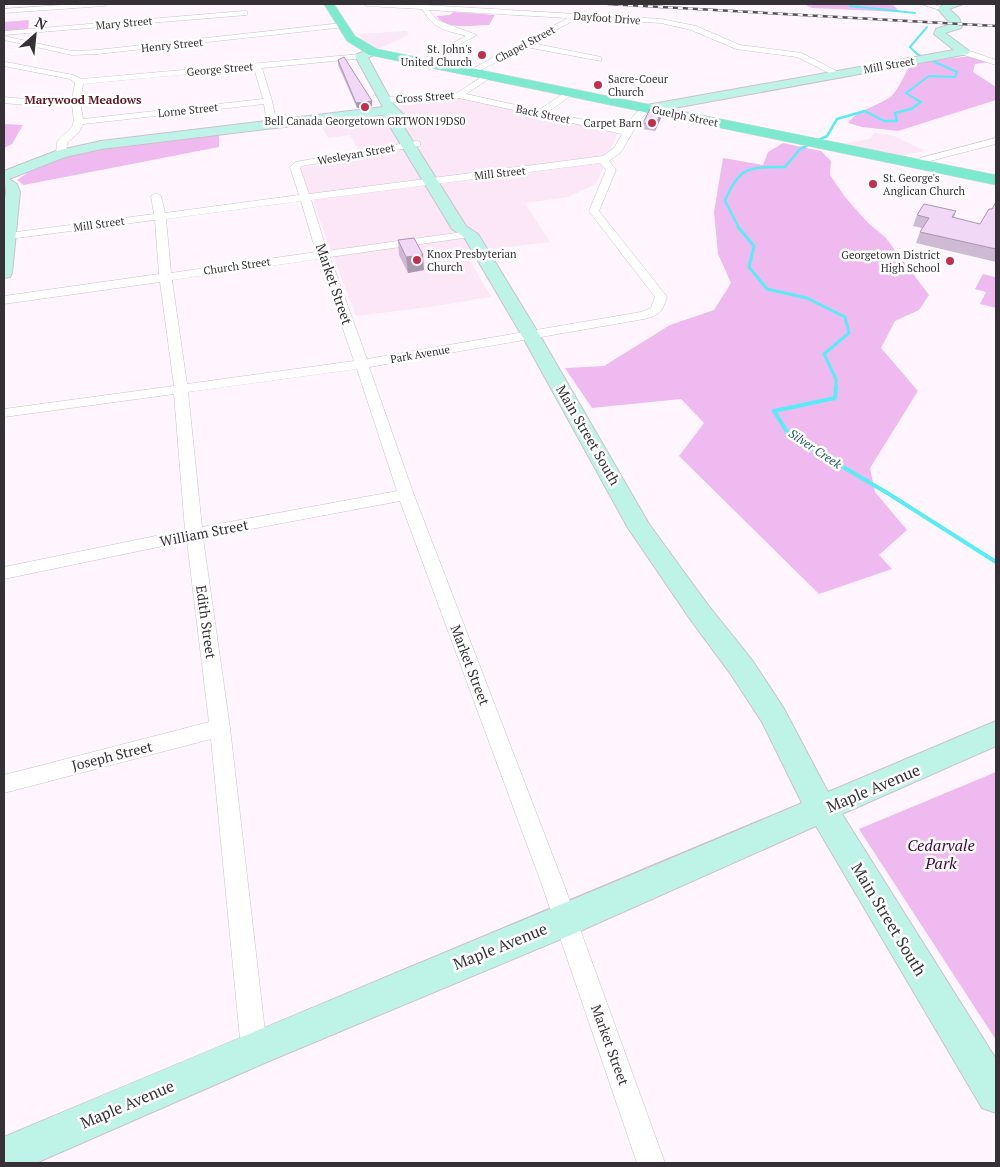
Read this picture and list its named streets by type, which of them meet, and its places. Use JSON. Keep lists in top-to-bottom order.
{
  "streets": {
    "main road": [
      "Mill Street",
      "Guelph Street",
      "Main Street South",
      "Maple Avenue"
    ],
    "street": [
      "Dayfoot Drive",
      "Mary Street",
      "Chapel Street",
      "Henry Street",
      "George Street",
      "Cross Street",
      "Lorne Street",
      "Back Street",
      "Wesleyan Street",
      "Church Street",
      "Market Street",
      "Park Avenue",
      "William Street",
      "Edith Street",
      "Joseph Street"
    ]
  },
  "crossings": [
    ["Dayfoot Drive", "Chapel Street"],
    ["Dayfoot Drive", "Mill Street"],
    ["Mary Street", "Henry Street"],
    ["Chapel Street", "Guelph Street"],
    ["Henry Street", "Guelph Street"],
    ["Mill Street", "Guelph Street"],
    ["Mill Street", "Market Street"],
    ["Mill Street", "Park Avenue"],
    ["Mill Street", "Main Street South"],
    ["Mill Street", "Edith Street"],
    ["George Street", "Guelph Street"],
    ["George Street", "Main Street South"],
    ["Cross Street", "Back Street"],
    ["Cross Street", "Guelph Street"],
    ["Cross Street", "Main Street South"],
    ["Guelph Street", "Main Street South"],
    ["Wesleyan Street", "Market Street"],
    ["Wesleyan Street", "Main Street South"],
    ["Church Street", "Market Street"],
    ["Church Street", "Main Street South"],
    ["Church Street", "Edith Street"],
    ["Market Street", "Park Avenue"],
    ["Market Street", "William Street"],
    ["Market Street", "Maple Avenue"],
    ["Park Avenue", "Main Street South"],
    ["Park Avenue", "Edith Street"],
    ["Main Street South", "Maple Avenue"],
    ["William Street", "Edith Street"],
    ["Edith Street", "Joseph Street"],
    ["Edith Street", "Maple Avenue"]
  ],
  "districts": ["Marywood Meadows"],
  "water": ["Silver Creek"],
  "parks": ["Cedarvale Park"],
  "places": [
    "St. John's United Church",
    "Sacre-Coeur Church",
    "Bell Canada Georgetown GRTWON19DS0",
    "Carpet Barn",
    "St. George's Anglican Church",
    "Knox Presbyterian Church",
    "Georgetown District High School"
  ],
  "north": "top right"
}
